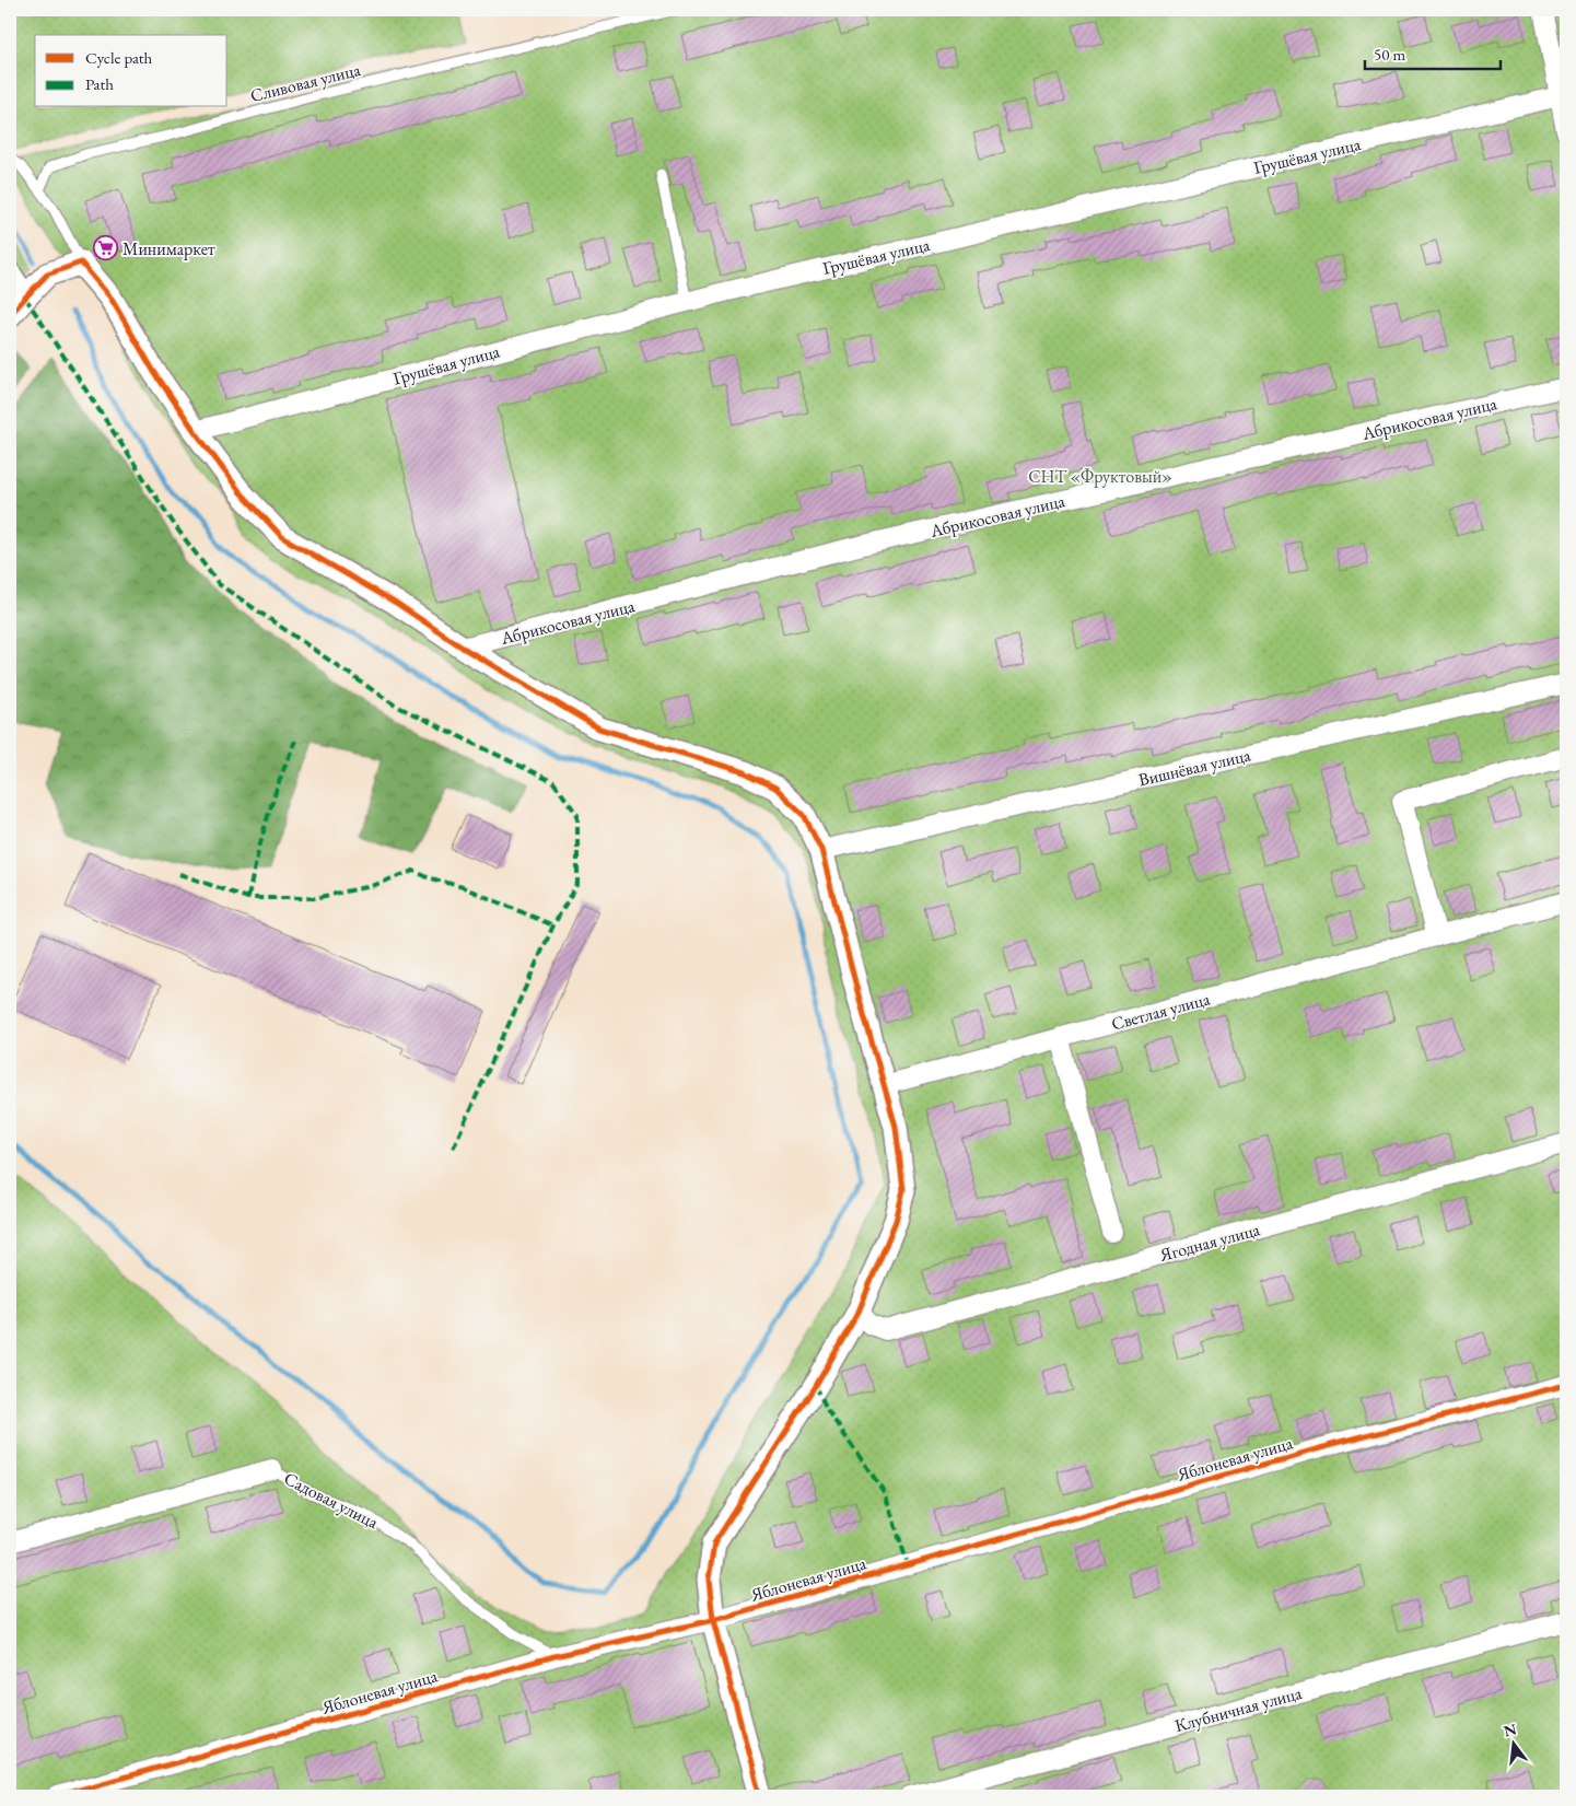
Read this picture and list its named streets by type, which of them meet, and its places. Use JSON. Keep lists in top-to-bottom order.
{
  "streets": {
    "street": [
      "Грушёвая улица",
      "Абрикосовая улица",
      "Вишнёвая улица",
      "Светлая улица",
      "Ягодная улица",
      "Яблоневая улица",
      "Садовая улица",
      "Клубничная улица"
    ],
    "lane": ["Сливовая улица"]
  },
  "crossings": [
    ["Яблоневая улица", "Садовая улица"]
  ],
  "parks": ["СНТ «Фруктовый»"],
  "places": {
    "supermarket": ["Минимаркет"]
  },
  "legend": ["Cycle path", "Path"],
  "scale_bar": "50 m",
  "north": "top"
}
